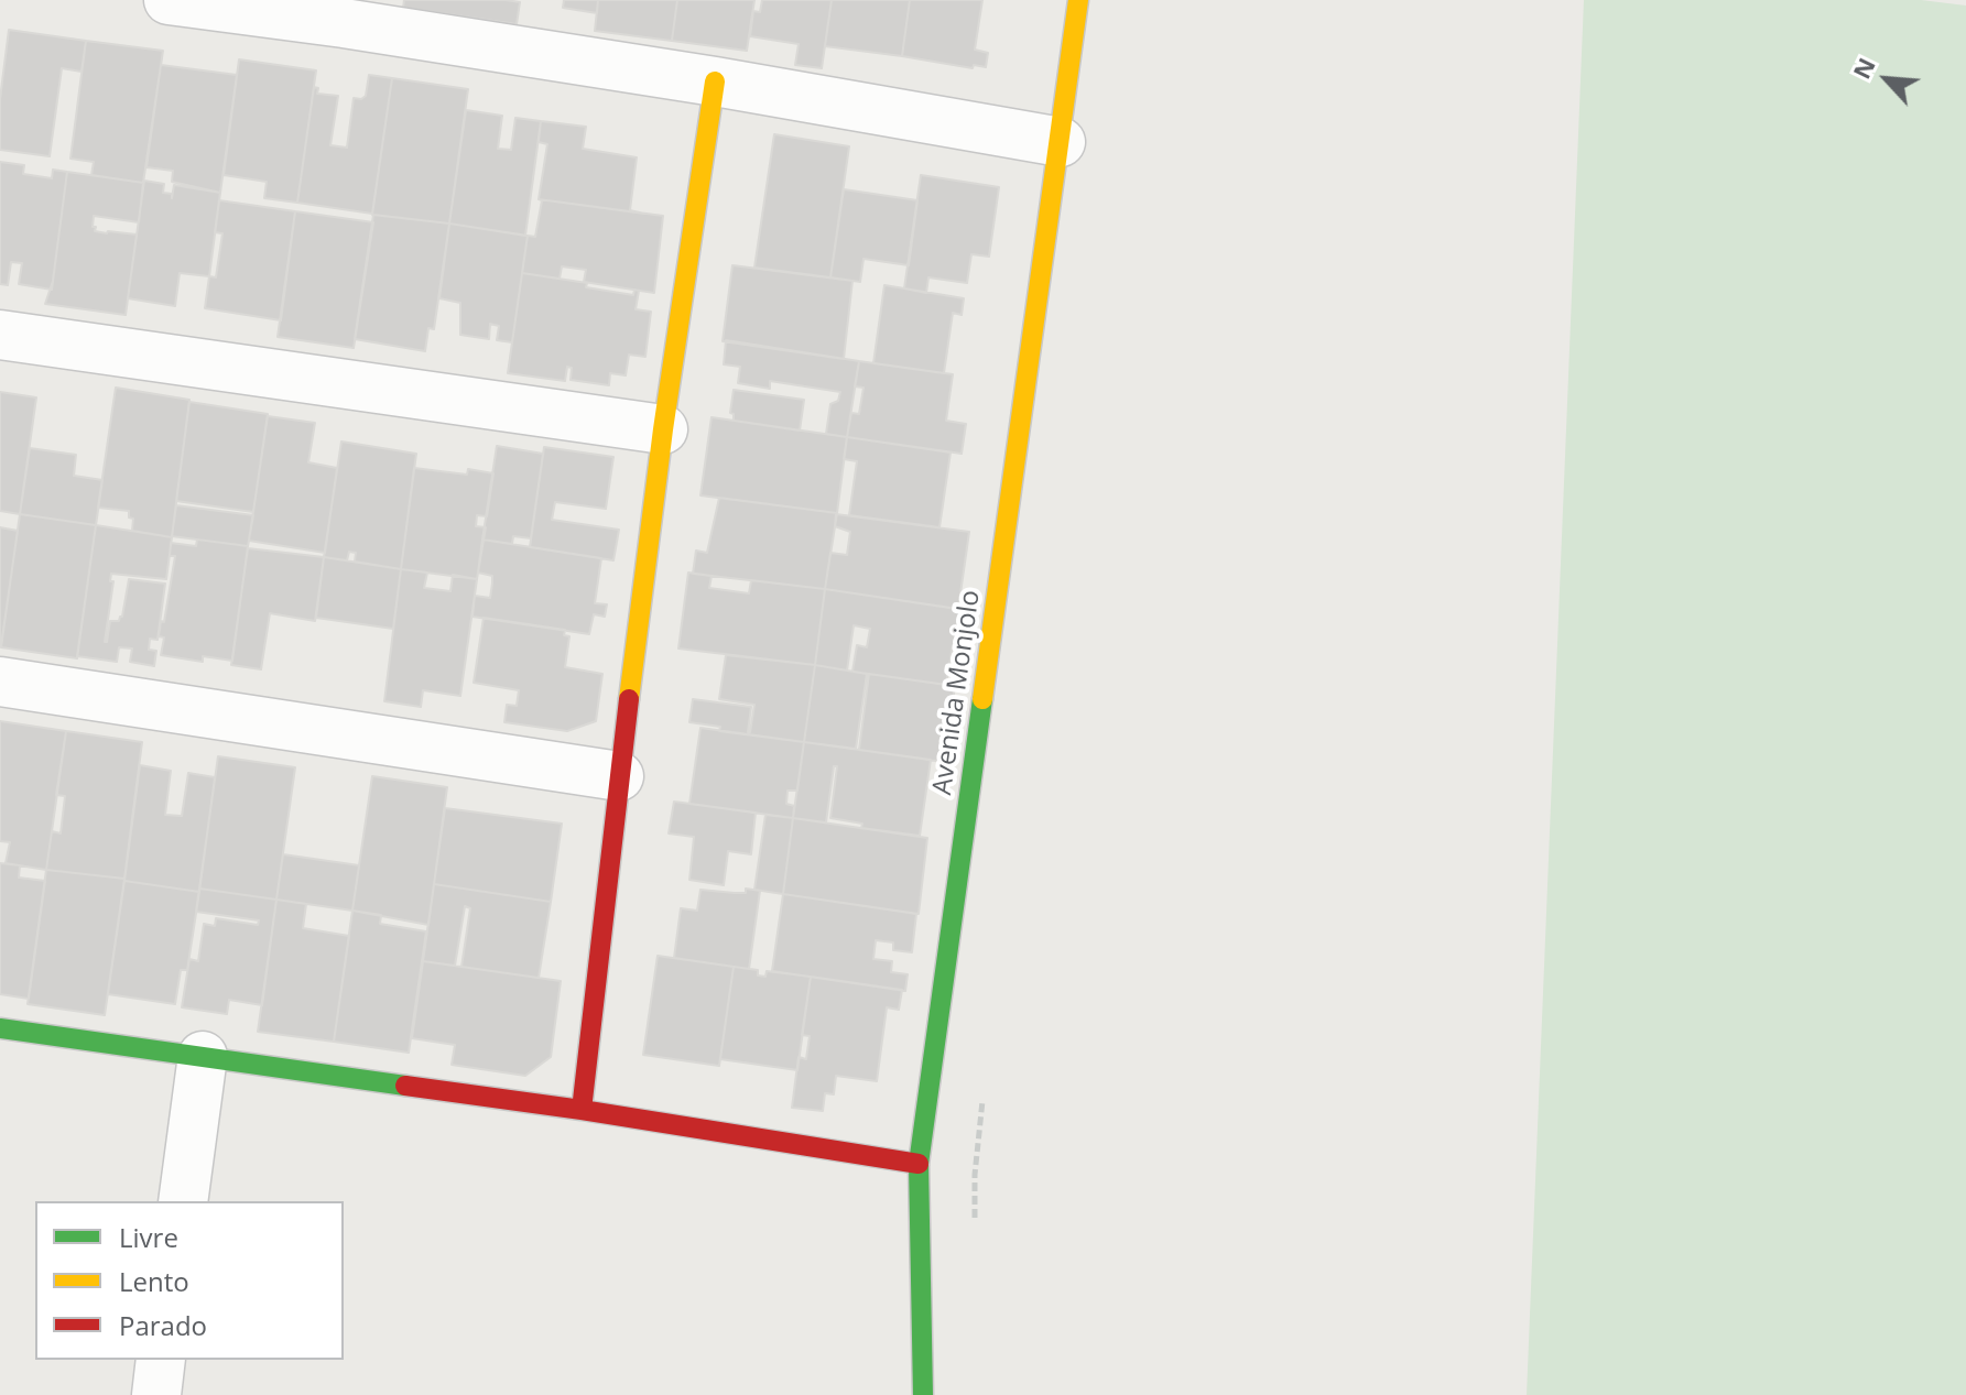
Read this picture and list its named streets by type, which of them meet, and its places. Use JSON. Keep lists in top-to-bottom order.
{
  "streets": {
    "street": ["Avenida Monjolo"]
  },
  "legend": ["Livre", "Lento", "Parado"],
  "north": "top left"
}
